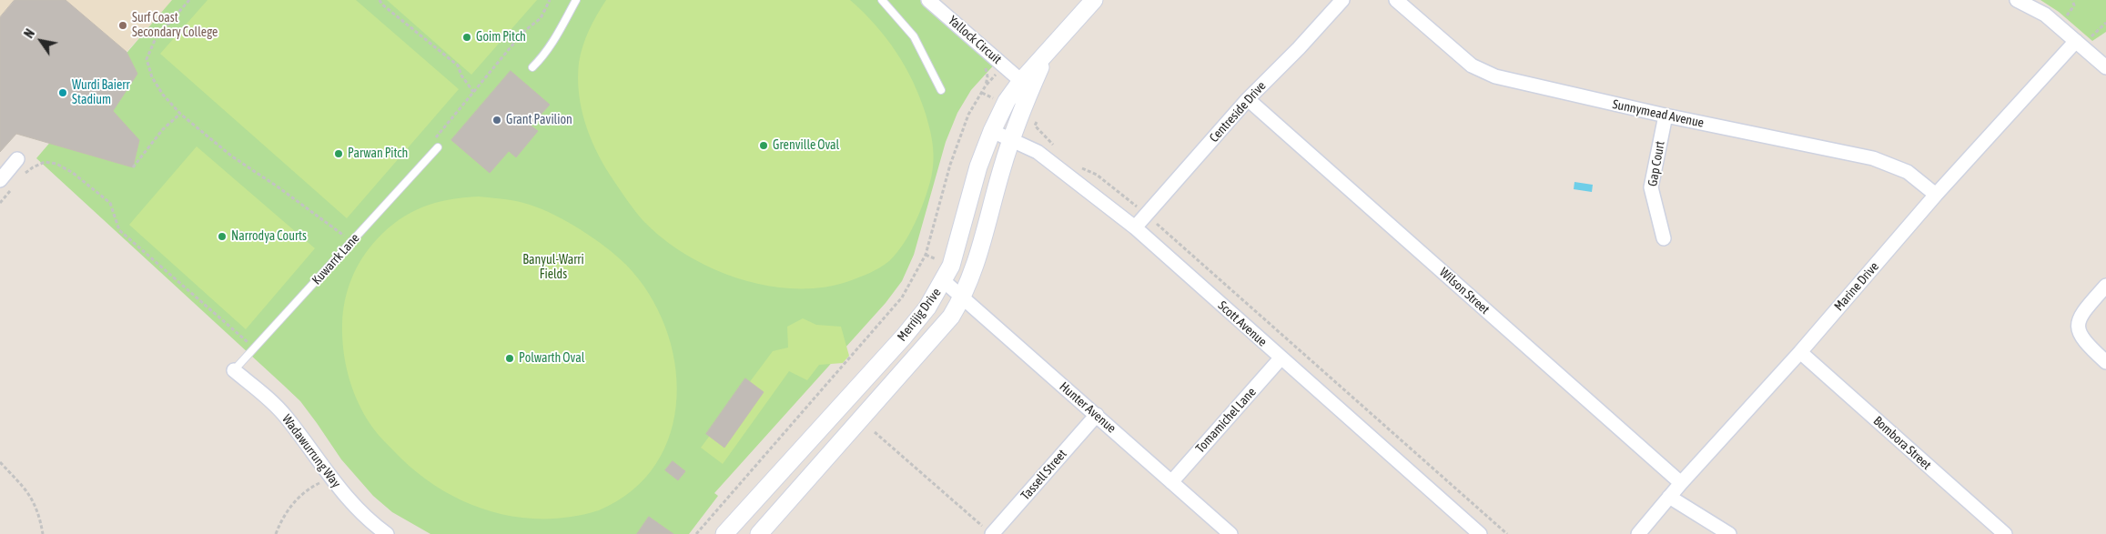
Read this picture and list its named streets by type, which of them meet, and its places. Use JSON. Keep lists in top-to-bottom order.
{
  "streets": {
    "street": [
      "Yallock Circuit",
      "Centreside Drive",
      "Sunnymead Avenue",
      "Gap Court",
      "Marine Drive",
      "Wilson Street",
      "Merrijig Drive",
      "Scott Avenue",
      "Hunter Avenue",
      "Tomamichel Lane",
      "Bombora Street",
      "Wadawurrung Way",
      "Tassell Street"
    ],
    "lane": ["Kuwarrk Lane"]
  },
  "crossings": [
    ["Yallock Circuit", "Merrijig Drive"],
    ["Centreside Drive", "Wilson Street"],
    ["Centreside Drive", "Scott Avenue"],
    ["Sunnymead Avenue", "Gap Court"],
    ["Sunnymead Avenue", "Marine Drive"],
    ["Kuwarrk Lane", "Wadawurrung Way"],
    ["Marine Drive", "Wilson Street"],
    ["Marine Drive", "Bombora Street"],
    ["Merrijig Drive", "Scott Avenue"],
    ["Merrijig Drive", "Hunter Avenue"],
    ["Scott Avenue", "Tomamichel Lane"],
    ["Hunter Avenue", "Tomamichel Lane"],
    ["Hunter Avenue", "Tassell Street"]
  ],
  "parks": ["Banyul-Warri Fields"],
  "places": [
    "Surf Coast Secondary College",
    "Goim Pitch",
    "Wurdi Baierr Stadium",
    "Grant Pavilion",
    "Grenville Oval",
    "Parwan Pitch",
    "Narrodya Courts",
    "Polwarth Oval"
  ],
  "north": "top left"
}
